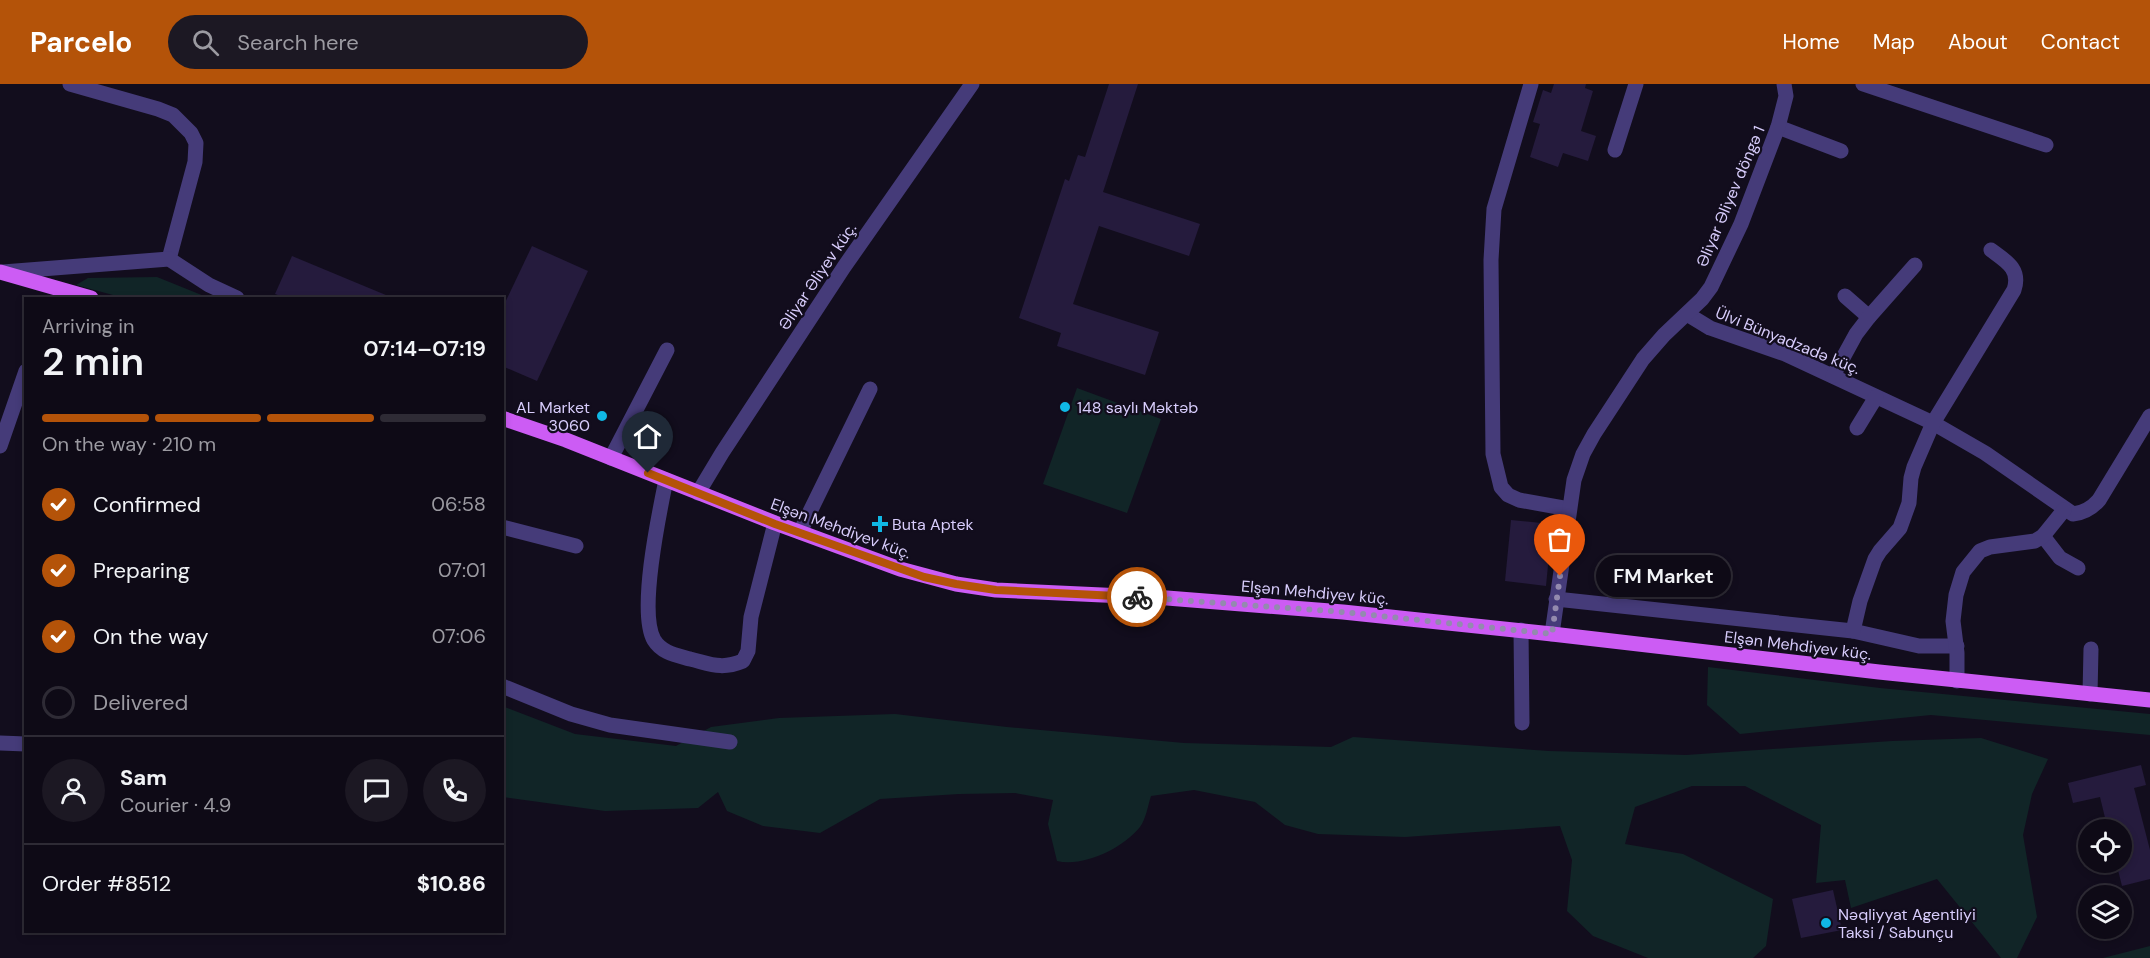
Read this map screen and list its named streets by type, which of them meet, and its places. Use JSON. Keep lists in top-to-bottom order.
{
  "streets": {
    "main road": ["Elşən Mehdiyev küç."],
    "street": ["Əliyar Əliyev döngə 1", "Əliyar Əliyev küç.", "Ülvi Bünyadzadə küç."]
  },
  "crossings": [
    ["Əliyar Əliyev döngə 1", "Ülvi Bünyadzadə küç."],
    ["Əliyar Əliyev küç.", "Elşən Mehdiyev küç."]
  ],
  "places": {
    "other": [
      "148 saylı Məktəb",
      "AL Market 3060",
      "FM Market",
      "Nəqliyyat Agentliyi Taksi / Sabunçu"
    ],
    "health": ["Buta Aptek"]
  },
  "page": {
    "header": "Parcelo",
    "search": "Search here",
    "nav": [
      "Home",
      "Map",
      "About",
      "Contact"
    ],
    "heading": ["2 min", "Arriving in", "07:14–07:19"],
    "panel": [
      "Sam",
      "Courier · 4.9",
      "Order #8512",
      "$10.86"
    ],
    "bar": "On the way · 210 m",
    "list": [
      ["Confirmed", "06:58"],
      ["Preparing", "07:01"],
      ["On the way", "07:06"],
      "Delivered"
    ],
    "bubble": "FM Market"
  }
}
